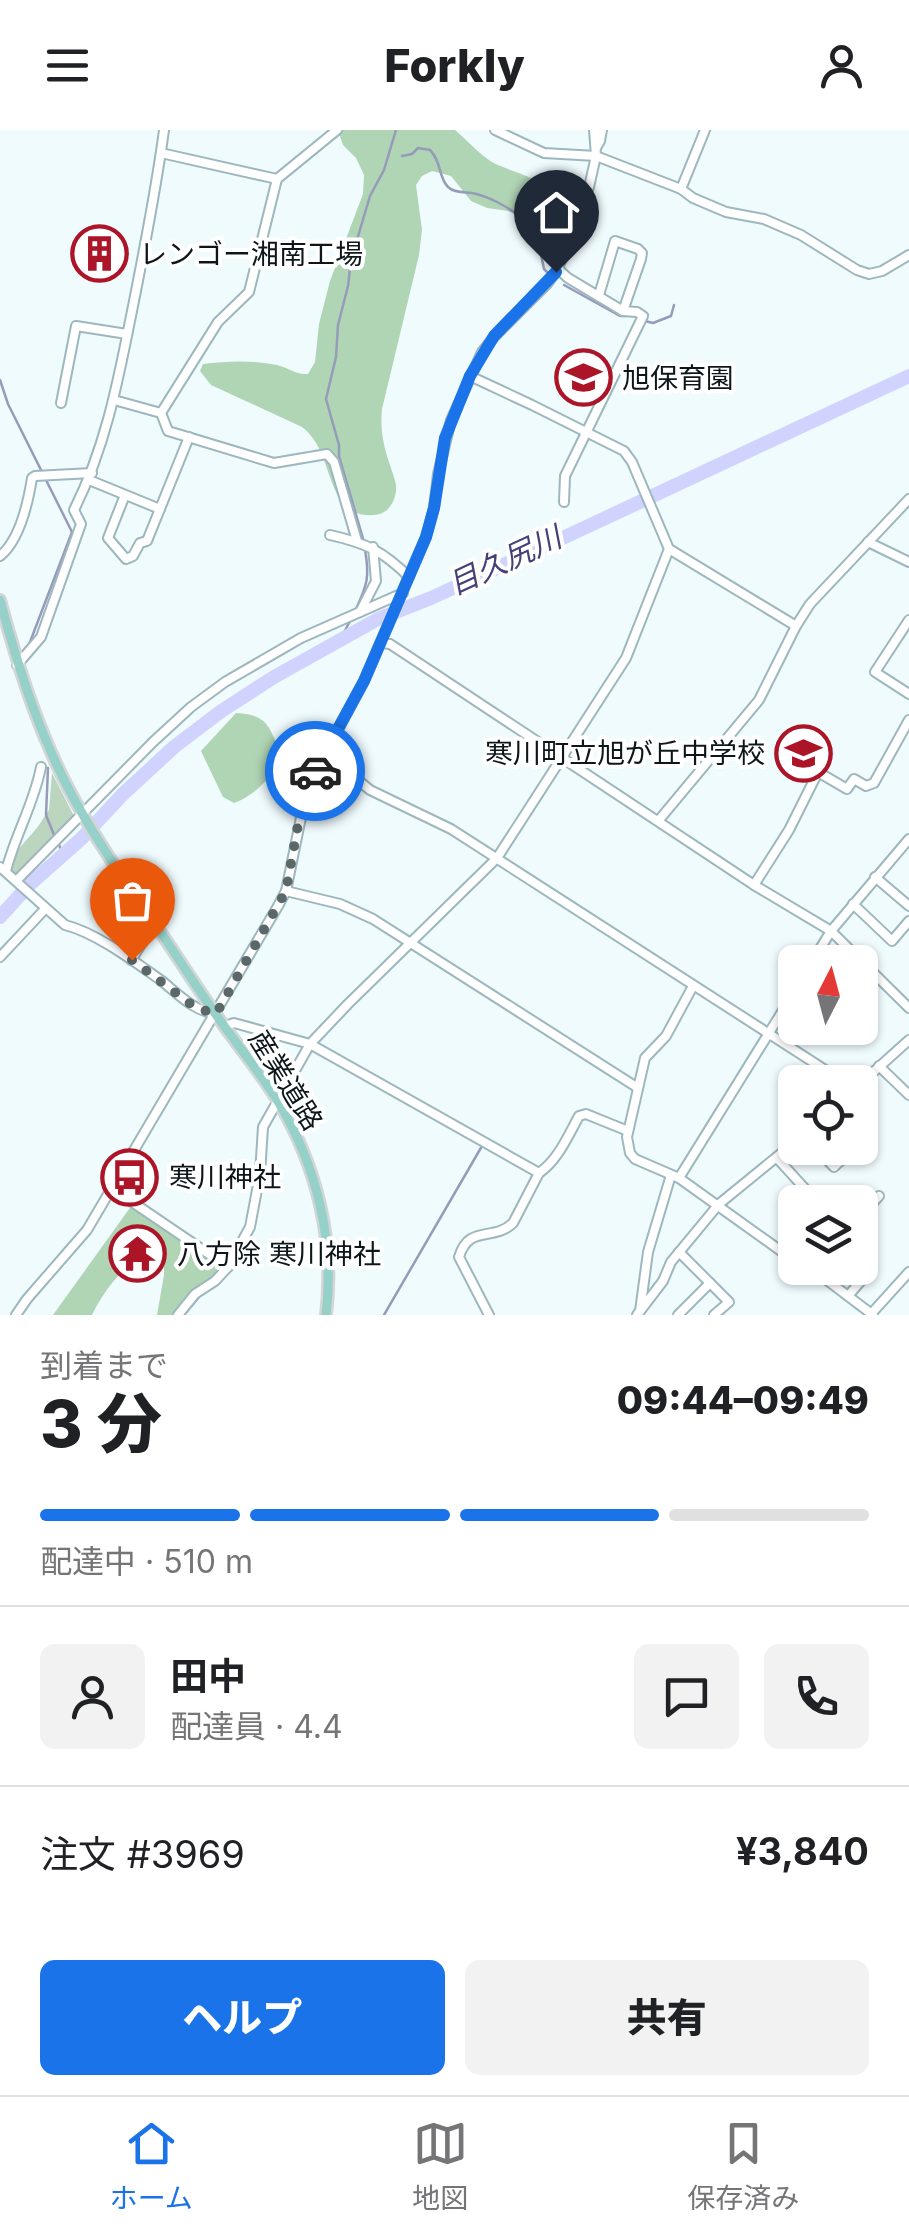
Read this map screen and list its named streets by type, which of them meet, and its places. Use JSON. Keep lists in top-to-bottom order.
{
  "streets": {
    "main road": ["産業道路"]
  },
  "water": ["目久尻川"],
  "places": {
    "building": ["レンゴー湘南工場"],
    "school or university": ["旭保育園", "寒川町立旭が丘中学校"],
    "bus stop": ["寒川神社"],
    "temple": ["八方除 寒川神社"]
  },
  "north": "top",
  "page": {
    "header": "Forkly",
    "heading": ["3 分", "到着まで", "09:44–09:49"],
    "panel": [
      "田中",
      "配達員 · 4.4",
      "注文 #3969",
      "¥3,840"
    ],
    "bar": "配達中 · 510 m",
    "buttons": ["ヘルプ", "共有"],
    "tabs": ["ホーム", "地図", "保存済み"]
  }
}
